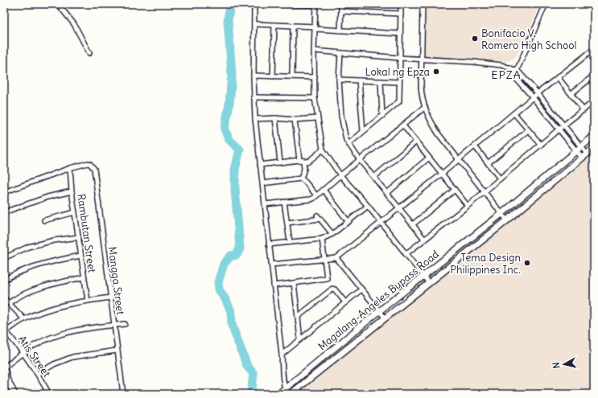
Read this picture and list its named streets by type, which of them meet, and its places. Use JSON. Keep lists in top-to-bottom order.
{
  "streets": {
    "street": [
      "Rambutan Street",
      "Mangga Street",
      "Magalang-Angeles Bypass Road",
      "Atis Street"
    ]
  },
  "crossings": [
    ["Rambutan Street", "Mangga Street"]
  ],
  "districts": ["EPZA"],
  "places": ["Bonifacio V. Romero High School", "Lokal ng Epza", "Tema Design Philippines Inc."],
  "north": "left"
}
